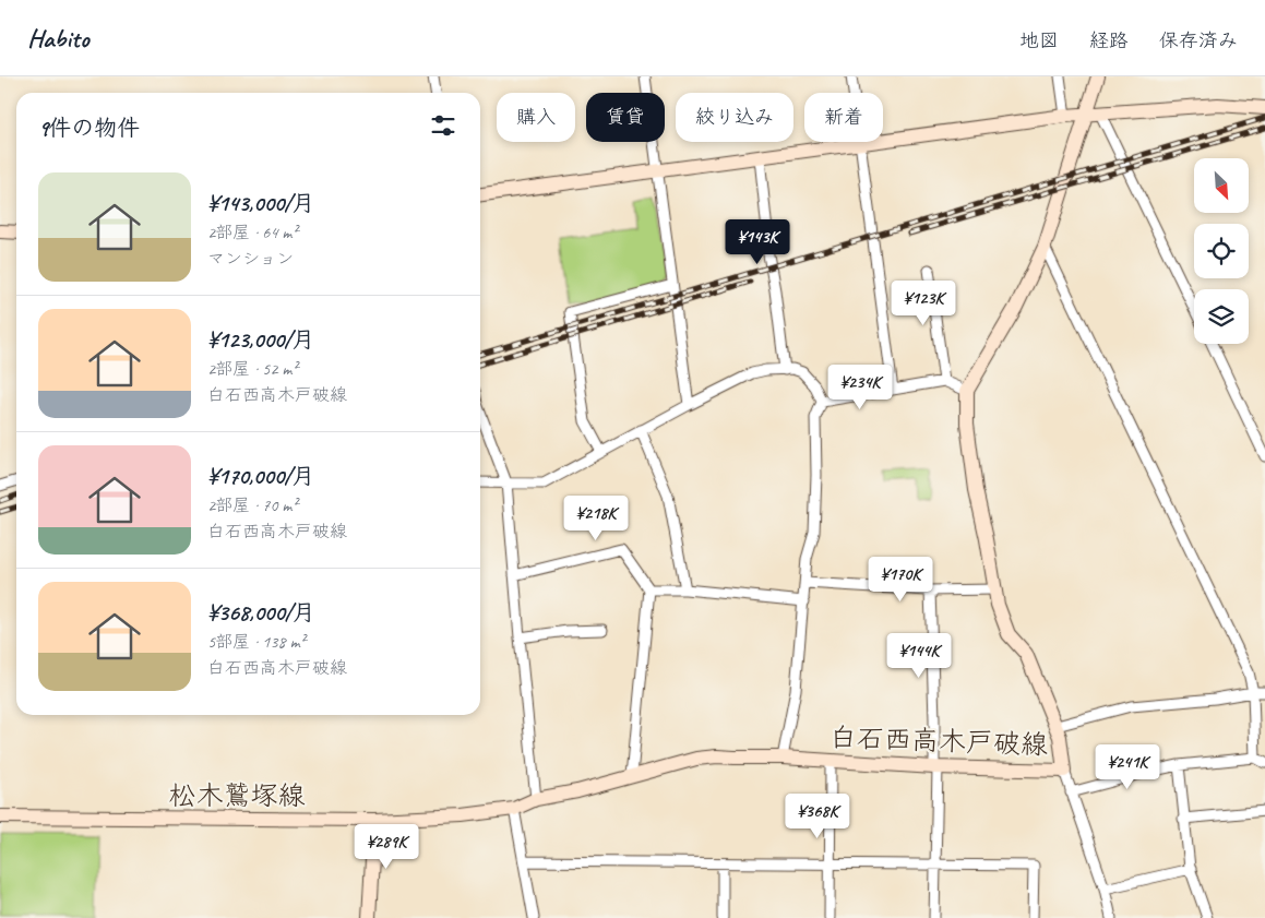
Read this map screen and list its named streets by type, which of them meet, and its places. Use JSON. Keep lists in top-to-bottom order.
{
  "streets": {
    "main road": ["白石西高木戸破線", "松木鷲塚線"]
  },
  "crossings": [
    ["白石西高木戸破線", "松木鷲塚線"]
  ],
  "north": "bottom right",
  "page": {
    "header": "Habito",
    "nav": ["地図", "経路", "保存済み"],
    "chip": [
      "購入",
      "賃貸",
      "絞り込み",
      "新着"
    ],
    "heading": "9件の物件",
    "list": [
      {
        "name": "¥143,000/月",
        "note": "2部屋 · 64 m² · マンション"
      },
      {
        "name": "¥123,000/月",
        "note": "2部屋 · 52 m² · 白石西高木戸破線"
      },
      {
        "name": "¥170,000/月",
        "note": "2部屋 · 70 m² · 白石西高木戸破線"
      },
      {
        "name": "¥368,000/月",
        "note": "5部屋 · 138 m² · 白石西高木戸破線"
      }
    ],
    "price": [
      "¥143K",
      "¥123K",
      "¥234K",
      "¥218K",
      "¥170K",
      "¥144K",
      "¥241K",
      "¥368K",
      "¥289K"
    ]
  }
}
